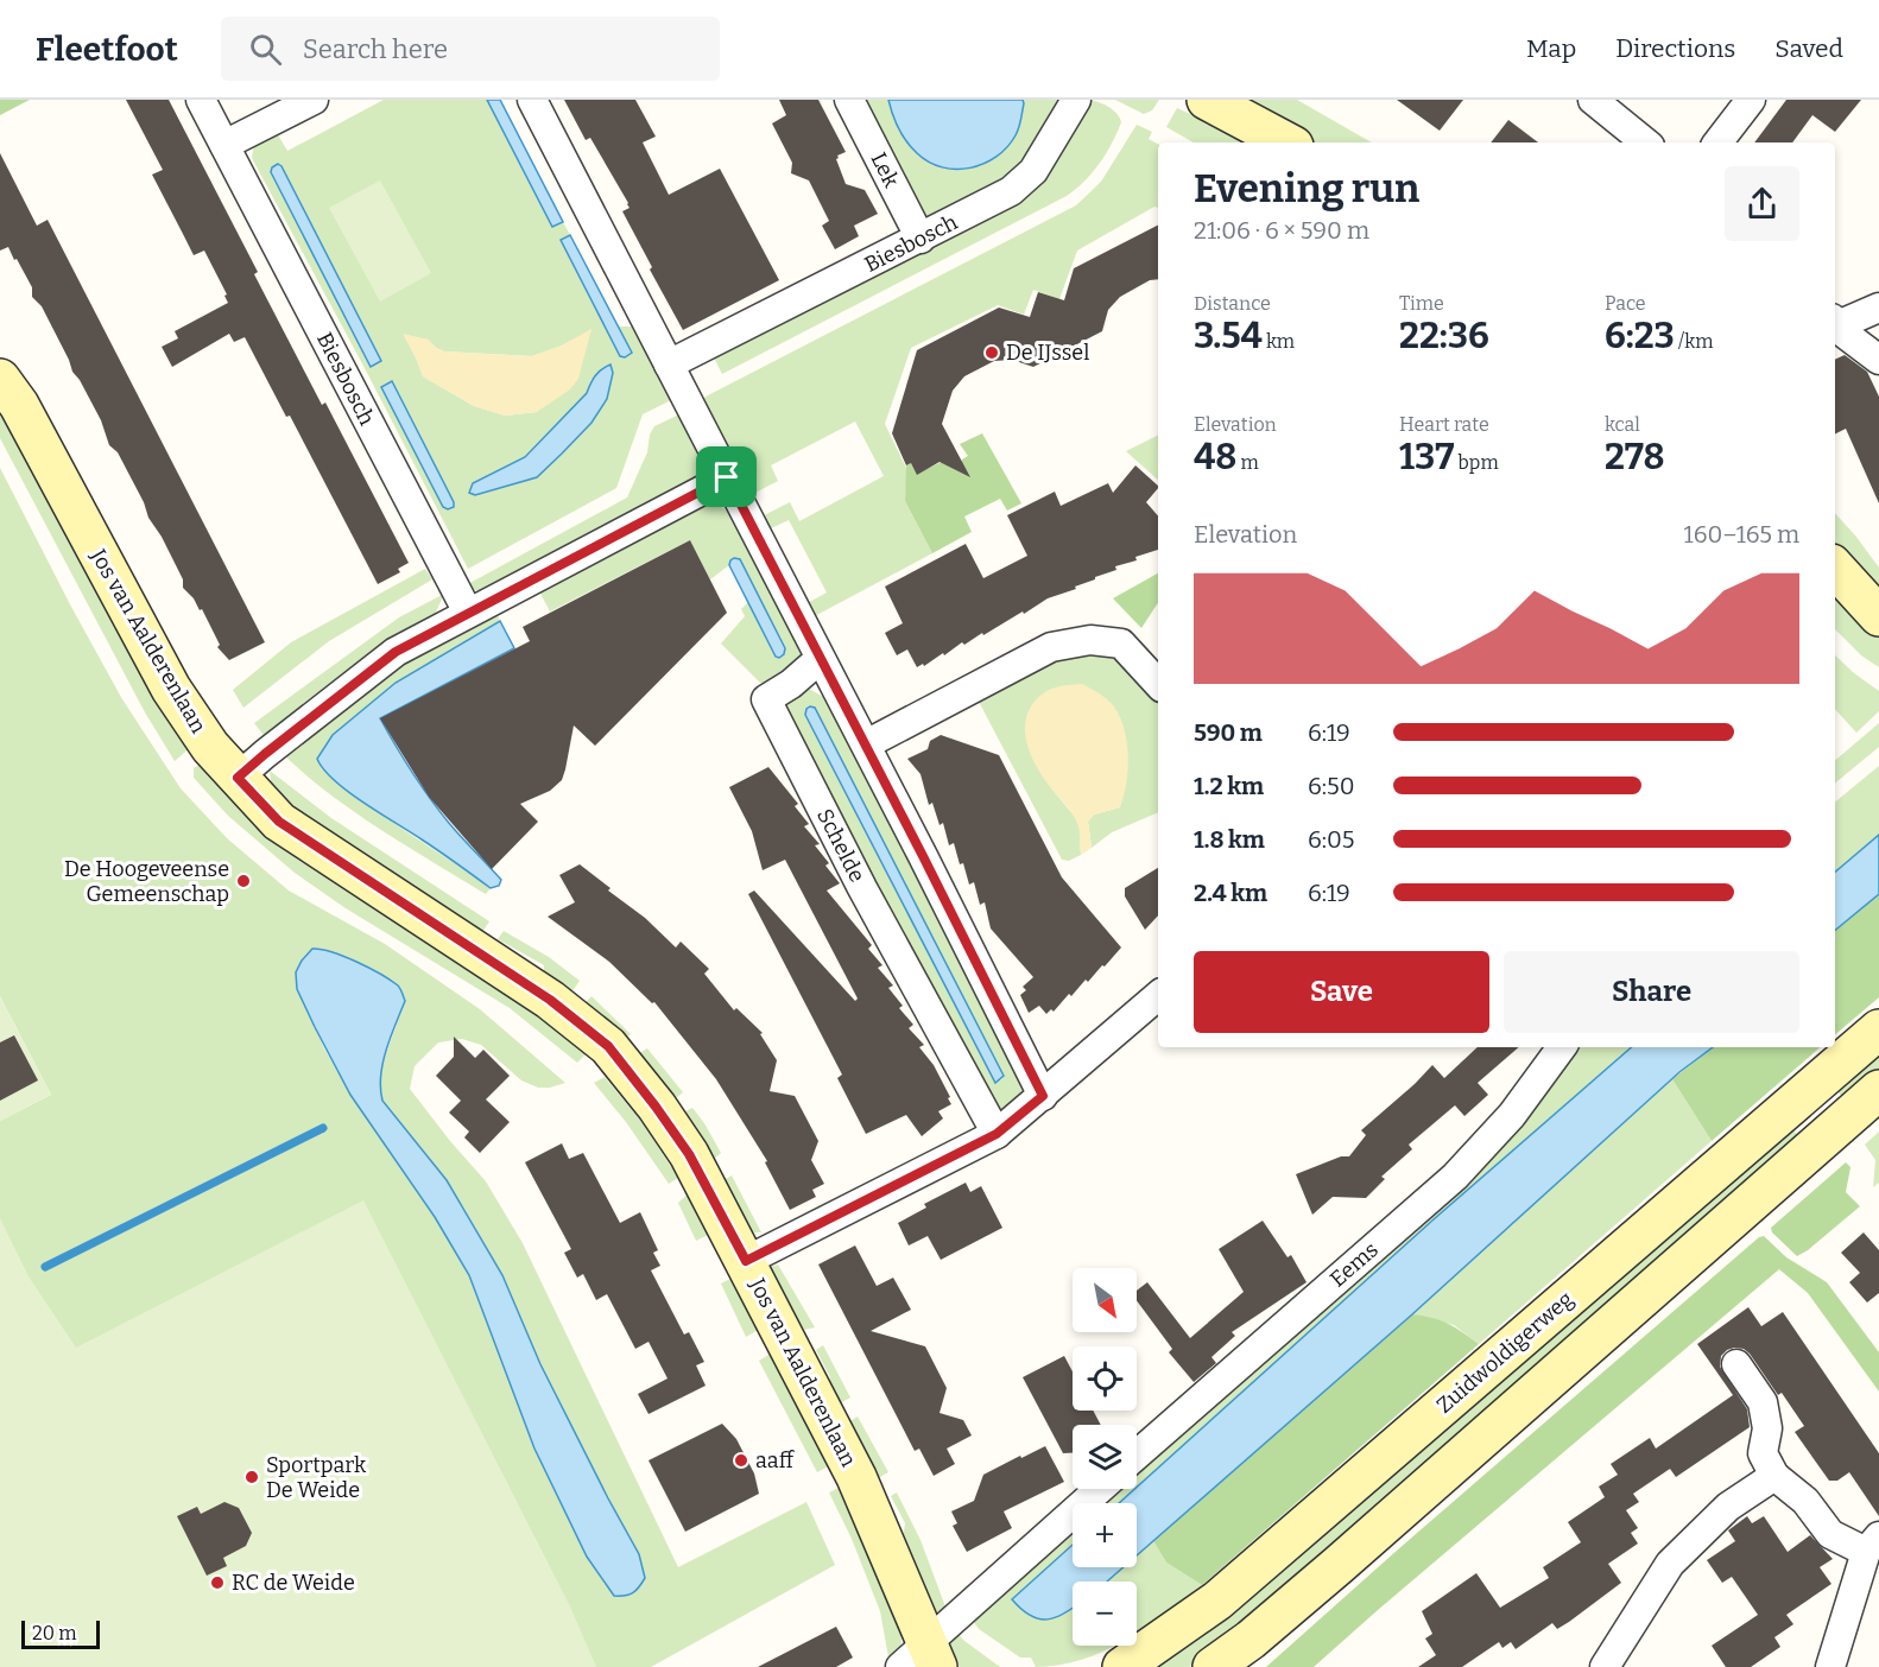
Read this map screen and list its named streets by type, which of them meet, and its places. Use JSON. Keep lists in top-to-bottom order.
{
  "streets": {
    "main road": ["Jos van Aalderenlaan", "Zuidwoldigerweg"],
    "street": [
      "Lek",
      "Biesbosch",
      "Schelde",
      "Eems"
    ]
  },
  "crossings": [
    ["Lek", "Biesbosch"]
  ],
  "places": [
    "De IJssel",
    "De Hoogeveense Gemeenschap",
    "aaff",
    "Sportpark De Weide",
    "RC de Weide"
  ],
  "scale_bar": "20 m",
  "north": "bottom right",
  "page": {
    "header": "Fleetfoot",
    "search": "Search here",
    "nav": ["Map", "Directions", "Saved"],
    "heading": ["Evening run", "21:06 · 6 × 590 m"],
    "stats": [
      ["Distance", "3.54 km"],
      ["Time", "22:36"],
      ["Pace", "6:23 /km"],
      ["Elevation", "48 m"],
      ["Heart rate", "137 bpm"],
      ["kcal", "278"]
    ],
    "chart": ["Elevation", "160–165 m"],
    "list": [
      {
        "name": "590 m",
        "note": "6:19"
      },
      {
        "name": "1.2 km",
        "note": "6:50"
      },
      {
        "name": "1.8 km",
        "note": "6:05"
      },
      {
        "name": "2.4 km",
        "note": "6:19"
      }
    ],
    "buttons": ["Save", "Share"],
    "map_buttons": ["+", "−"],
    "scale": "20 m"
  }
}
